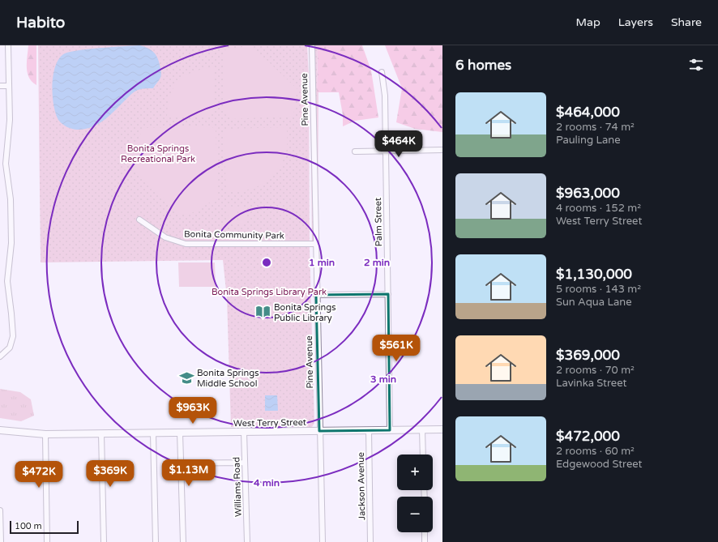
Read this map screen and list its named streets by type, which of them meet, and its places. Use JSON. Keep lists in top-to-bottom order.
{
  "streets": {
    "street": [
      "Pine Avenue",
      "Palm Street",
      "Bonita Community Park",
      "West Terry Street",
      "Jackson Avenue",
      "Williams Road"
    ]
  },
  "crossings": [
    ["Pine Avenue", "Bonita Community Park"],
    ["Pine Avenue", "West Terry Street"],
    ["Palm Street", "West Terry Street"],
    ["West Terry Street", "Jackson Avenue"],
    ["West Terry Street", "Williams Road"]
  ],
  "parks": ["Bonita Springs Recreational Park", "Bonita Springs Library Park"],
  "places": {
    "library": ["Bonita Springs Public Library"],
    "school or university": ["Bonita Springs Middle School"]
  },
  "scale_bar": "100 m",
  "page": {
    "header": "Habito",
    "nav": ["Map", "Layers", "Share"],
    "heading": "6 homes",
    "list": [
      {
        "name": "$464,000",
        "note": "2 rooms · 74 m² · Pauling Lane"
      },
      {
        "name": "$963,000",
        "note": "4 rooms · 152 m² · West Terry Street"
      },
      {
        "name": "$1,130,000",
        "note": "5 rooms · 143 m² · Sun Aqua Lane"
      },
      {
        "name": "$369,000",
        "note": "2 rooms · 70 m² · Lavinka Street"
      },
      {
        "name": "$472,000",
        "note": "2 rooms · 60 m² · Edgewood Street"
      }
    ],
    "price": [
      "$464K",
      "$561K",
      "$963K",
      "$1.13M",
      "$369K",
      "$472K"
    ],
    "map_buttons": ["+", "−"],
    "scale": "100 m"
  },
  "rings": [
    "1 min",
    "2 min",
    "3 min",
    "4 min"
  ]
}
